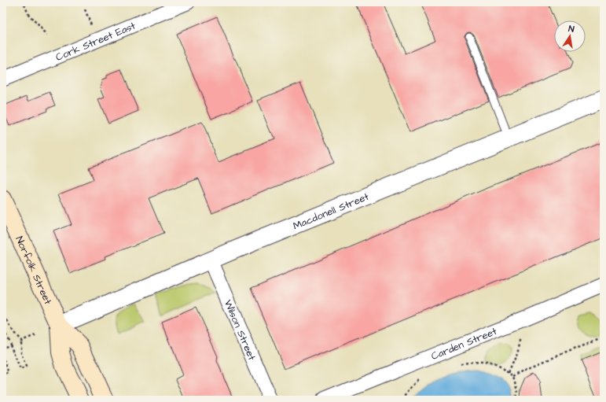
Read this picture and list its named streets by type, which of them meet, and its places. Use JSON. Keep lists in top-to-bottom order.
{
  "streets": {
    "main road": ["Norfolk Street"],
    "street": [
      "Cork Street East",
      "Macdonell Street",
      "Wilson Street",
      "Carden Street"
    ]
  },
  "crossings": [
    ["Macdonell Street", "Norfolk Street"],
    ["Macdonell Street", "Wilson Street"]
  ],
  "north": "top"
}
